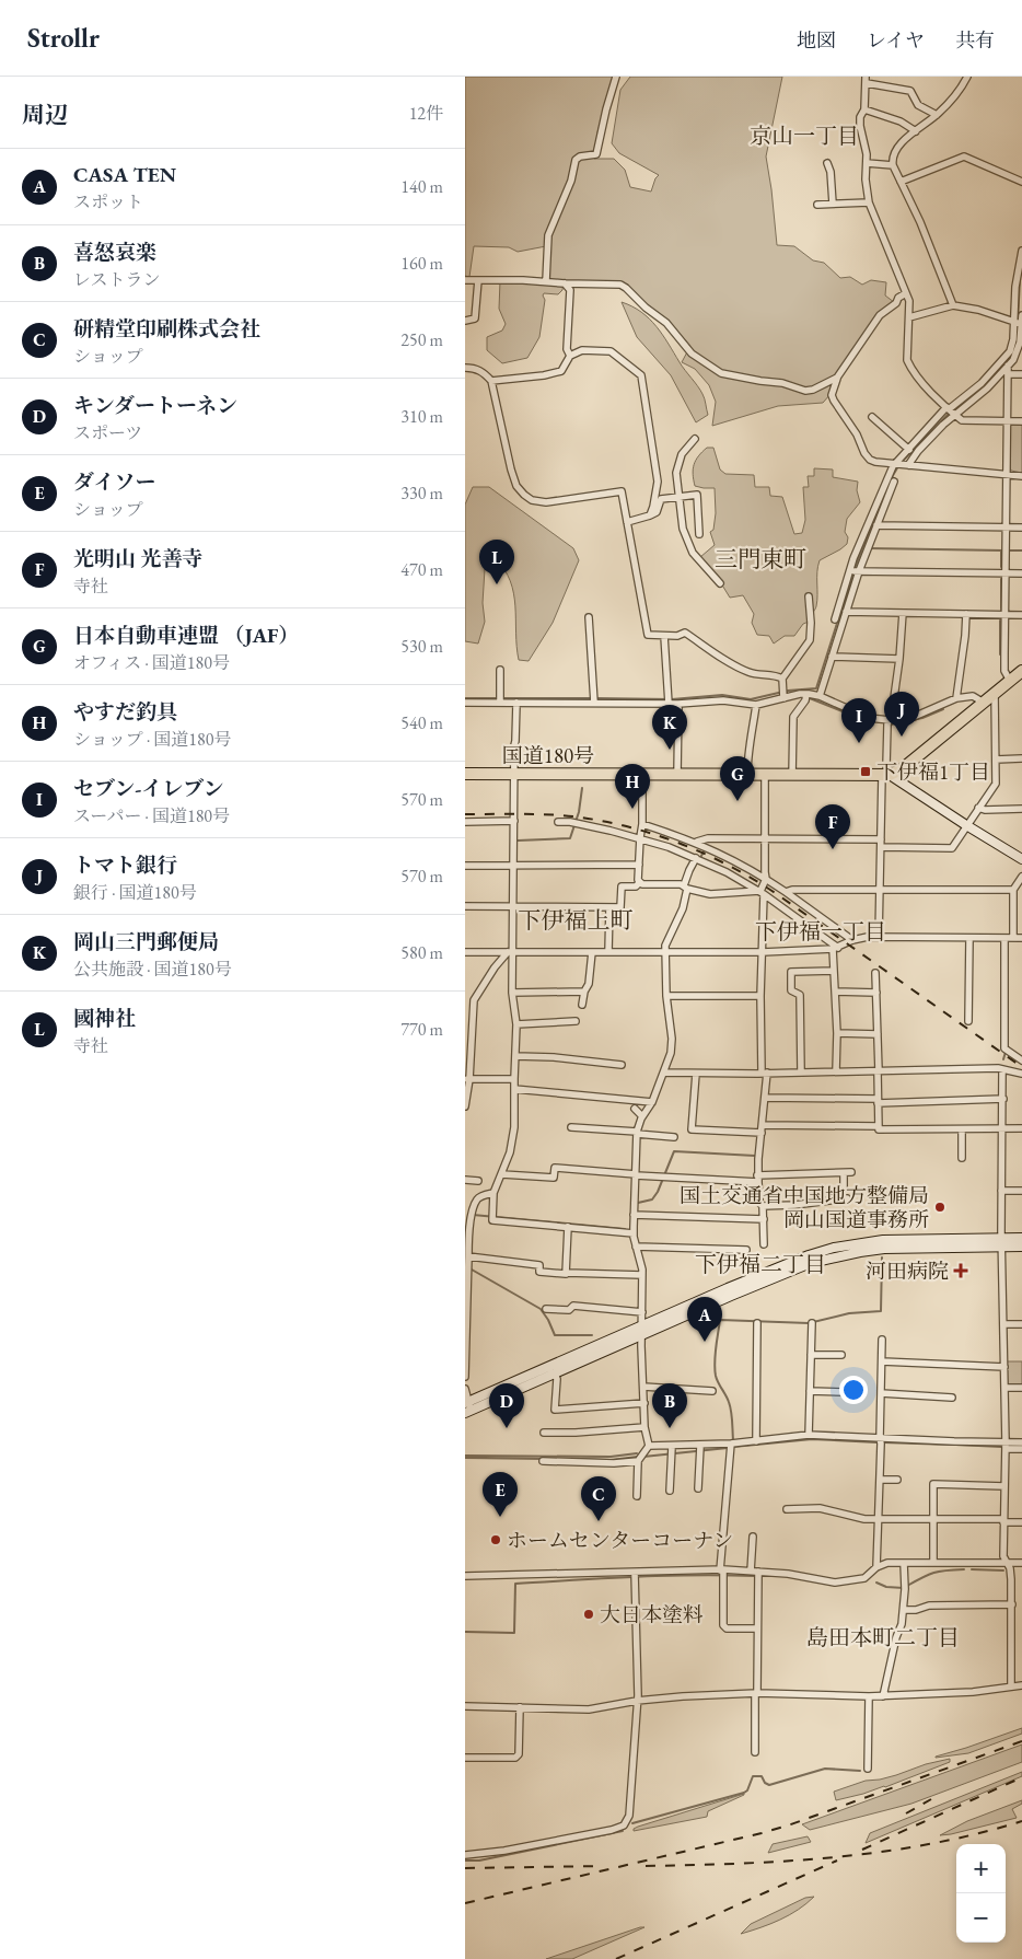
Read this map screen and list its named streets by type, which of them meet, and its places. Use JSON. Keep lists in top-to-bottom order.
{
  "streets": {
    "highway": ["国道180号"]
  },
  "districts": [
    "京山一丁目",
    "三門東町",
    "下伊福上町",
    "下伊福一丁目",
    "下伊福二丁目",
    "島田本町二丁目"
  ],
  "places": {
    "transit": ["下伊福1丁目"],
    "other": ["国土交通省中国地方整備局 岡山国道事務所", "ホームセンターコーナン", "大日本塗料"],
    "health": ["河田病院"]
  },
  "page": {
    "header": "Strollr",
    "nav": ["地図", "レイヤ", "共有"],
    "heading": ["周辺", "12件"],
    "list": [
      {
        "mark": "A",
        "name": "CASA TEN",
        "note": "スポット",
        "value": "140 m"
      },
      {
        "mark": "B",
        "name": "喜怒哀楽",
        "note": "レストラン",
        "value": "160 m"
      },
      {
        "mark": "C",
        "name": "研精堂印刷株式会社",
        "note": "ショップ",
        "value": "250 m"
      },
      {
        "mark": "D",
        "name": "キンダートーネン",
        "note": "スポーツ",
        "value": "310 m"
      },
      {
        "mark": "E",
        "name": "ダイソー",
        "note": "ショップ",
        "value": "330 m"
      },
      {
        "mark": "F",
        "name": "光明山 光善寺",
        "note": "寺社",
        "value": "470 m"
      },
      {
        "mark": "G",
        "name": "日本自動車連盟 （JAF）",
        "note": "オフィス · 国道180号",
        "value": "530 m"
      },
      {
        "mark": "H",
        "name": "やすだ釣具",
        "note": "ショップ · 国道180号",
        "value": "540 m"
      },
      {
        "mark": "I",
        "name": "セブン-イレブン",
        "note": "スーパー · 国道180号",
        "value": "570 m"
      },
      {
        "mark": "J",
        "name": "トマト銀行",
        "note": "銀行 · 国道180号",
        "value": "570 m"
      },
      {
        "mark": "K",
        "name": "岡山三門郵便局",
        "note": "公共施設 · 国道180号",
        "value": "580 m"
      },
      {
        "mark": "L",
        "name": "國神社",
        "note": "寺社",
        "value": "770 m"
      }
    ],
    "pins": [
      "L",
      "J",
      "I",
      "K",
      "G",
      "H",
      "F",
      "A",
      "B",
      "D",
      "E",
      "C"
    ],
    "map_buttons": ["+", "−"]
  }
}
